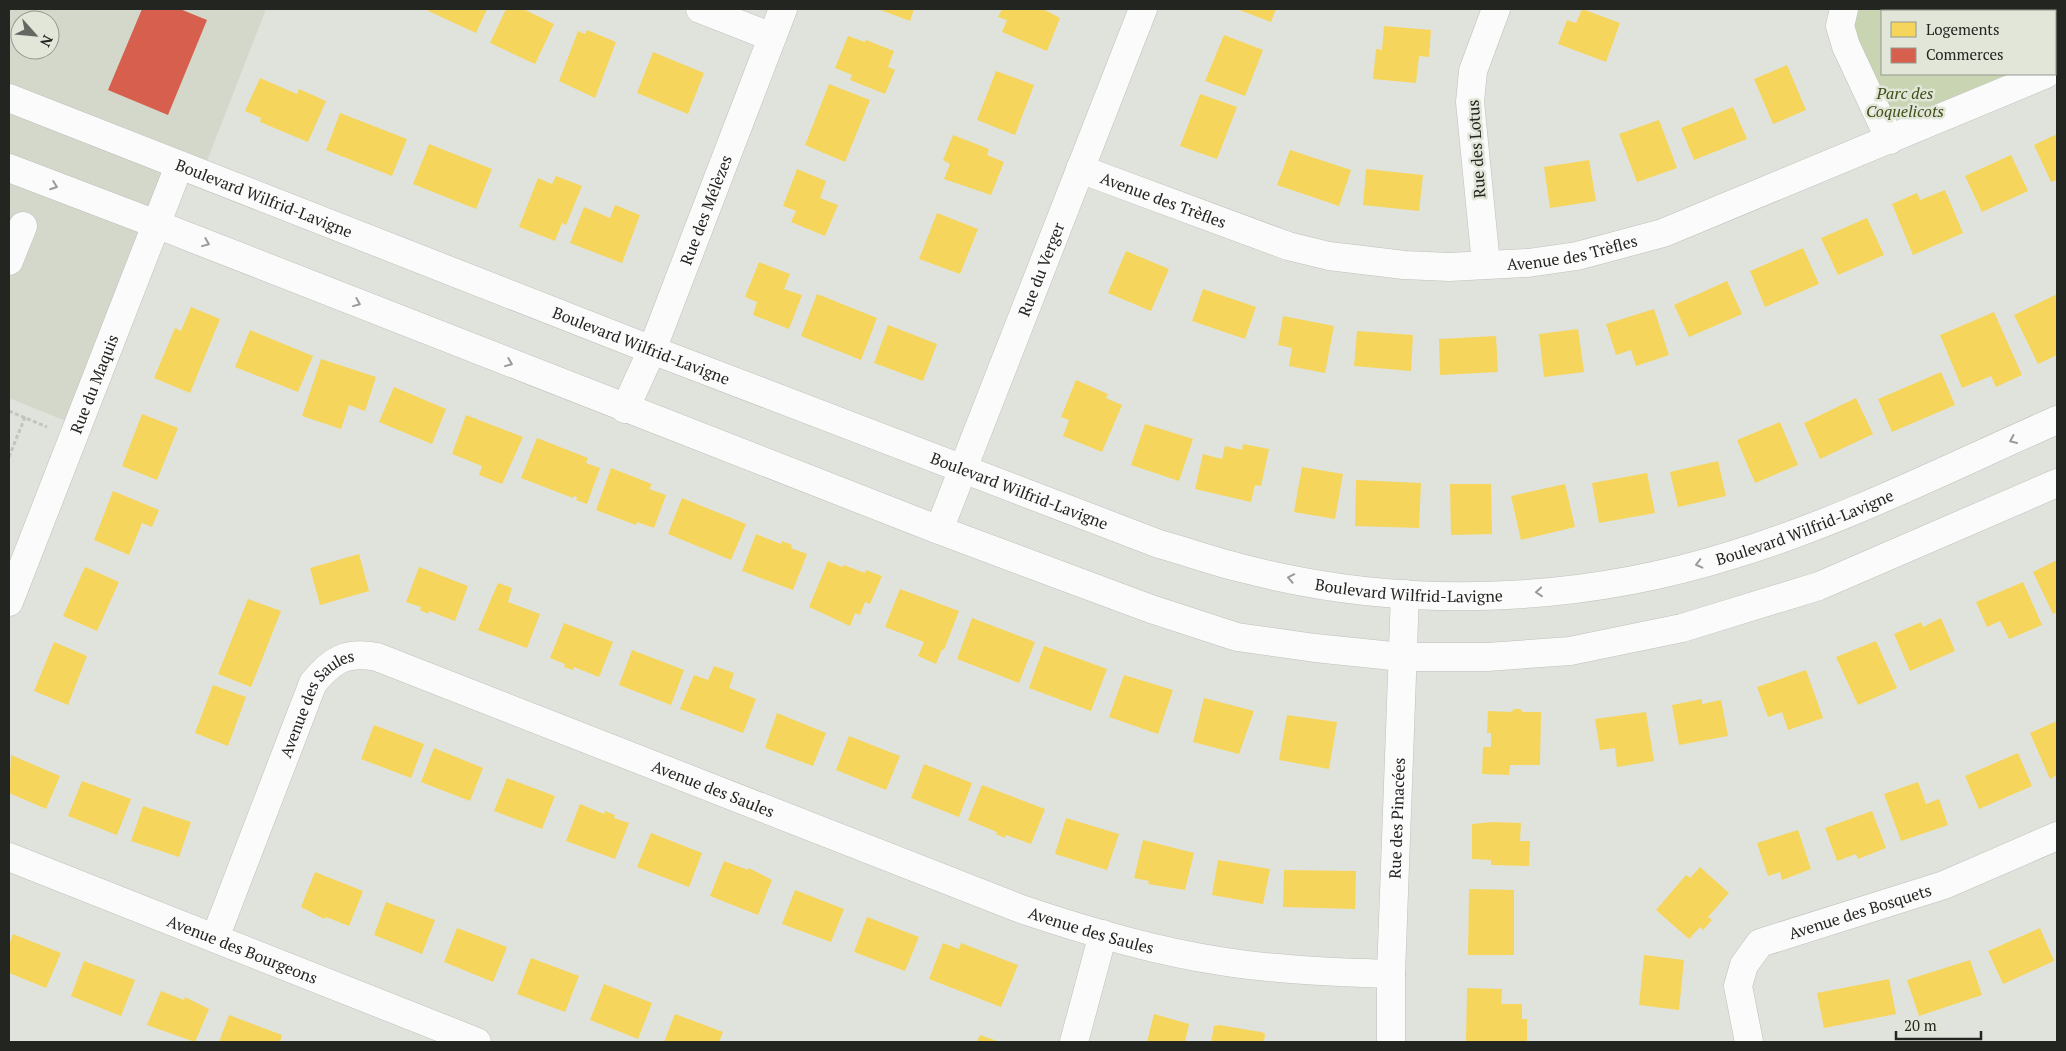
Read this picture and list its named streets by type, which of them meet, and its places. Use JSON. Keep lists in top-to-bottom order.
{
  "streets": {
    "street": [
      "Rue des Lotus",
      "Boulevard Wilfrid-Lavigne",
      "Avenue des Trèfles",
      "Rue des Mélèzes",
      "Rue du Verger",
      "Rue du Maquis",
      "Avenue des Saules",
      "Rue des Pinacées",
      "Avenue des Bosquets",
      "Avenue des Bourgeons"
    ]
  },
  "crossings": [
    ["Rue des Lotus", "Avenue des Trèfles"],
    ["Boulevard Wilfrid-Lavigne", "Rue des Mélèzes"],
    ["Boulevard Wilfrid-Lavigne", "Rue du Verger"],
    ["Boulevard Wilfrid-Lavigne", "Rue du Maquis"],
    ["Boulevard Wilfrid-Lavigne", "Rue des Pinacées"],
    ["Avenue des Trèfles", "Rue du Verger"],
    ["Avenue des Saules", "Rue des Pinacées"],
    ["Avenue des Saules", "Avenue des Bourgeons"]
  ],
  "parks": ["Parc des Coquelicots"],
  "legend": ["Logements", "Commerces"],
  "scale_bar": "20 m",
  "north": "bottom right"
}
